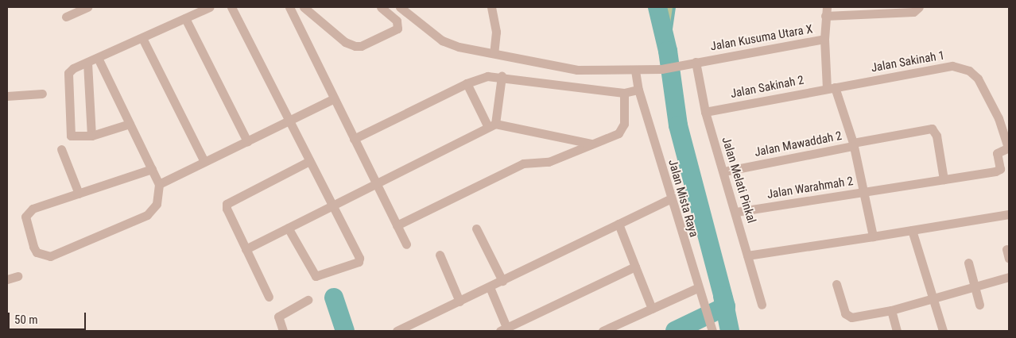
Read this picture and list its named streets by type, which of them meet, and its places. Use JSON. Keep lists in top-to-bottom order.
{
  "streets": {
    "street": [
      "Jalan Kusuma Utara X",
      "Jalan Sakinah 1",
      "Jalan Sakinah 2",
      "Jalan Mawaddah 2",
      "Jalan Melati Pinkal",
      "Jalan Warahmah 2",
      "Jalan Mista Raya"
    ]
  },
  "crossings": [
    ["Jalan Kusuma Utara X", "Jalan Melati Pinkal"],
    ["Jalan Kusuma Utara X", "Jalan Mista Raya"],
    ["Jalan Sakinah 1", "Jalan Sakinah 2"],
    ["Jalan Sakinah 1", "Jalan Warahmah 2"],
    ["Jalan Sakinah 2", "Jalan Melati Pinkal"],
    ["Jalan Mawaddah 2", "Jalan Melati Pinkal"],
    ["Jalan Mawaddah 2", "Jalan Warahmah 2"],
    ["Jalan Melati Pinkal", "Jalan Warahmah 2"]
  ],
  "scale_bar": "50 m"
}
